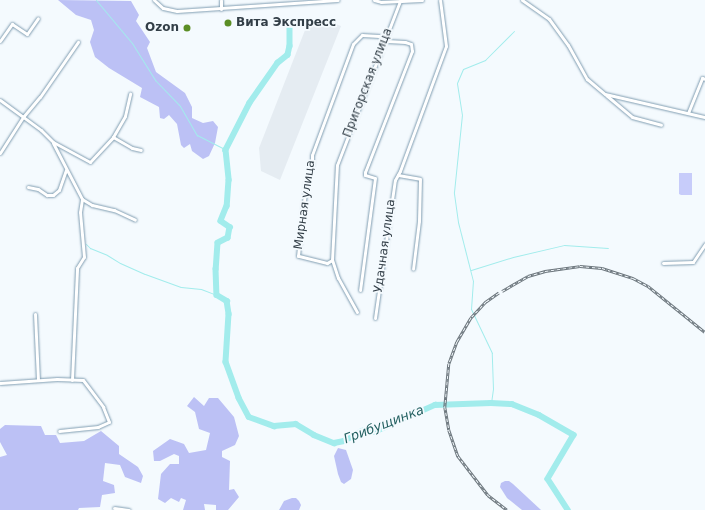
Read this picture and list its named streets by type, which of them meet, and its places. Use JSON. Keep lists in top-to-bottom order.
{
  "streets": {
    "street": ["Пригорская улица", "Мирная улица", "Удачная улица"]
  },
  "crossings": [
    ["Пригорская улица", "Мирная улица"]
  ],
  "water": ["Грибущинка"],
  "places": ["Вита Экспресс", "Ozon"]
}
